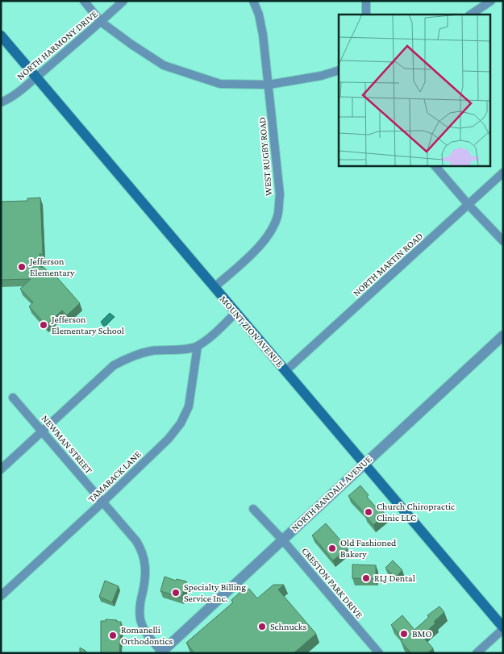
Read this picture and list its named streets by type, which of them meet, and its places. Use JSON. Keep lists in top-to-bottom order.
{
  "streets": {
    "main road": ["MOUNT ZION AVENUE"],
    "street": [
      "NORTH HARMONY DRIVE",
      "WEST RUGBY ROAD",
      "NORTH MARTIN ROAD",
      "NEWMAN STREET",
      "TAMARACK LANE",
      "NORTH RANDALL AVENUE",
      "CRESTON PARK DRIVE"
    ]
  },
  "crossings": [
    ["NORTH HARMONY DRIVE", "MOUNT ZION AVENUE"],
    ["WEST RUGBY ROAD", "MOUNT ZION AVENUE"],
    ["NORTH MARTIN ROAD", "MOUNT ZION AVENUE"],
    ["MOUNT ZION AVENUE", "NORTH RANDALL AVENUE"],
    ["NEWMAN STREET", "TAMARACK LANE"],
    ["NEWMAN STREET", "NORTH RANDALL AVENUE"],
    ["NORTH RANDALL AVENUE", "CRESTON PARK DRIVE"]
  ],
  "places": [
    "Jefferson Elementary",
    "Jefferson Elementary School",
    "Church Chiropractic Clinic LLC",
    "Old Fashioned Bakery",
    "RLJ Dental",
    "Specialty Billing Service Inc.",
    "Schnucks",
    "BMO",
    "Romanelli Orthodontics"
  ]
}
